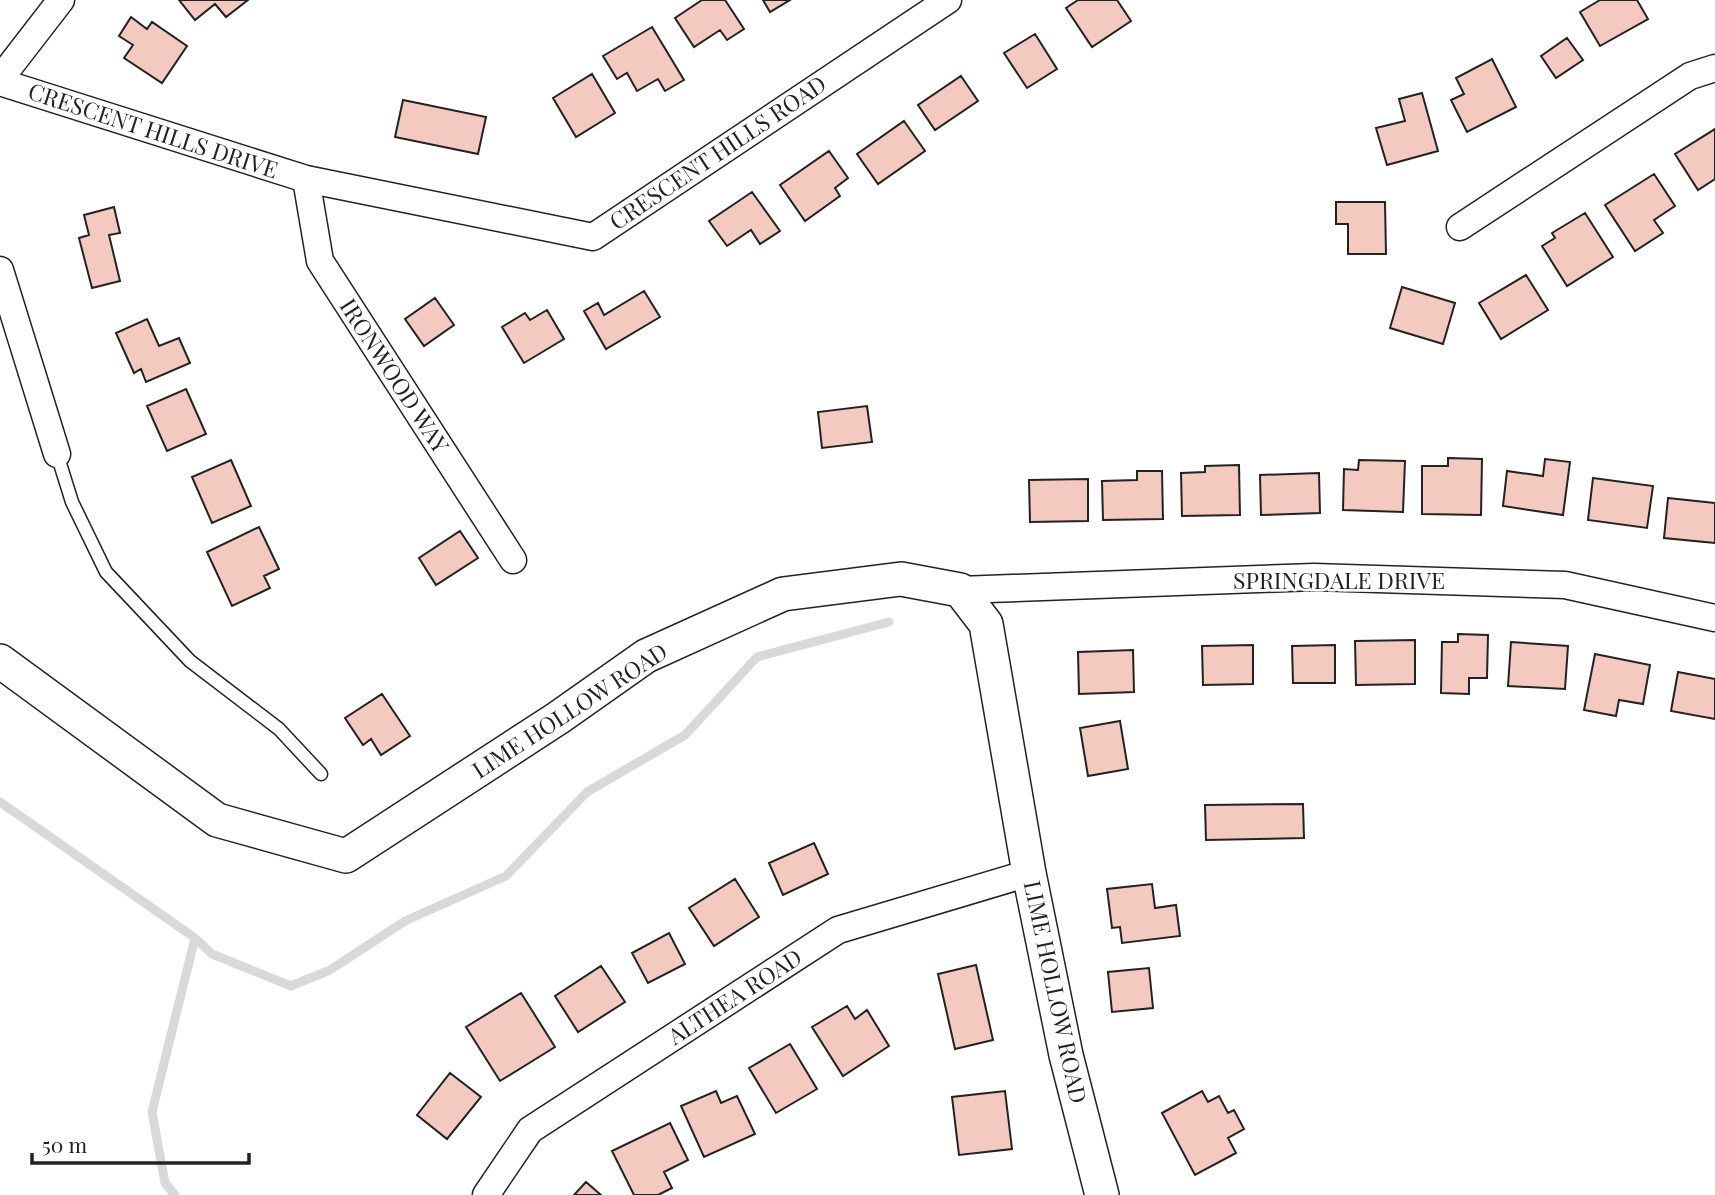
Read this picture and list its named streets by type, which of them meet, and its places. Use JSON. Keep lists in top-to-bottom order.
{
  "streets": {
    "street": [
      "CRESCENT HILLS DRIVE",
      "CRESCENT HILLS ROAD",
      "IRONWOOD WAY",
      "SPRINGDALE DRIVE",
      "LIME HOLLOW ROAD",
      "ALTHEA ROAD"
    ]
  },
  "crossings": [
    ["CRESCENT HILLS DRIVE", "CRESCENT HILLS ROAD"],
    ["CRESCENT HILLS DRIVE", "IRONWOOD WAY"],
    ["CRESCENT HILLS ROAD", "IRONWOOD WAY"],
    ["SPRINGDALE DRIVE", "LIME HOLLOW ROAD"],
    ["LIME HOLLOW ROAD", "ALTHEA ROAD"]
  ],
  "scale_bar": "50 m"
}
